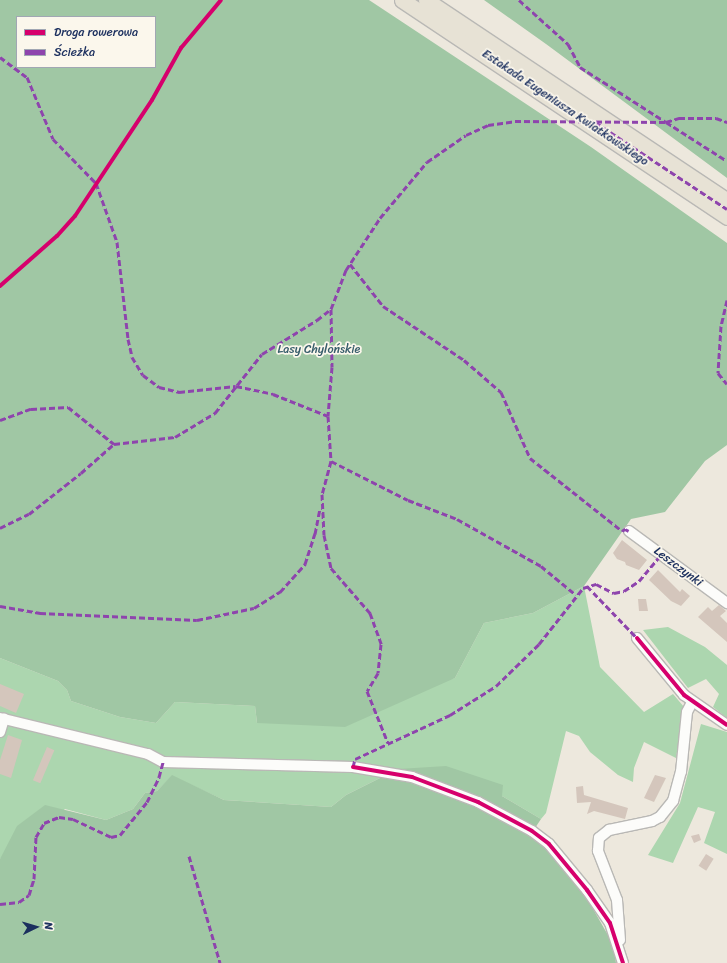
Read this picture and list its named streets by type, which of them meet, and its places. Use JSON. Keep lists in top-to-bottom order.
{
  "streets": {
    "highway": ["Estakada Eugeniusza Kwiatkowskiego"],
    "street": ["Leszczynki"]
  },
  "parks": ["Lasy Chylońskie"],
  "legend": ["Droga rowerowa", "Ścieżka"],
  "north": "right"
}
